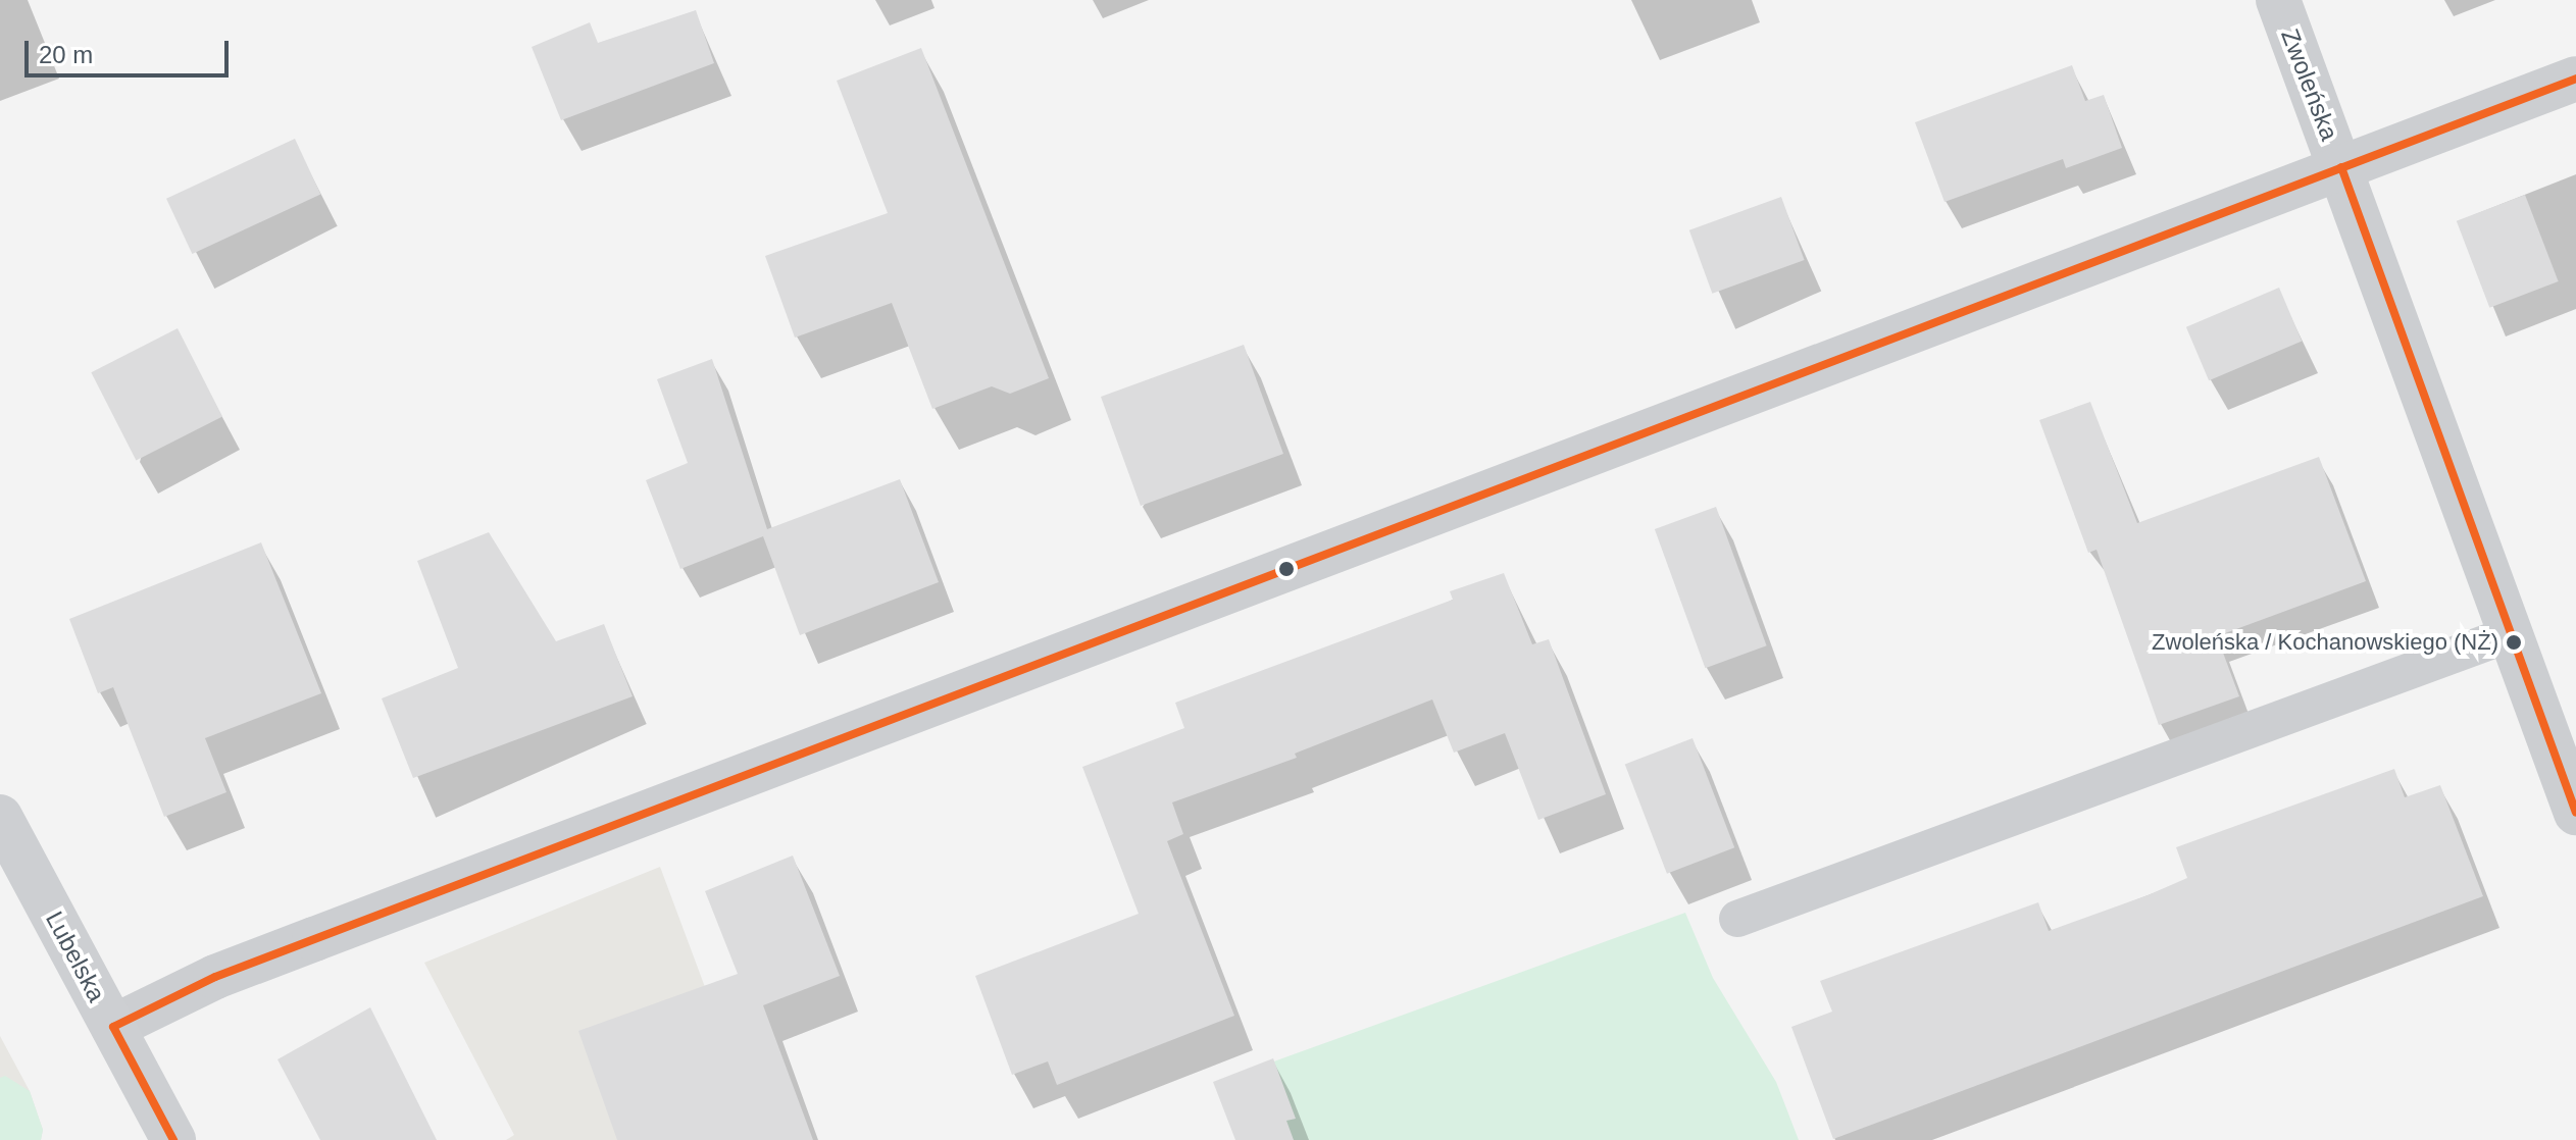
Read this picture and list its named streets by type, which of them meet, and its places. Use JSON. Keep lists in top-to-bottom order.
{
  "streets": {
    "main road": ["Lubelska"],
    "street": ["Zwoleńska"]
  },
  "places": ["Zwoleńska / Kochanowskiego (NŻ)"],
  "scale_bar": "20 m"
}
